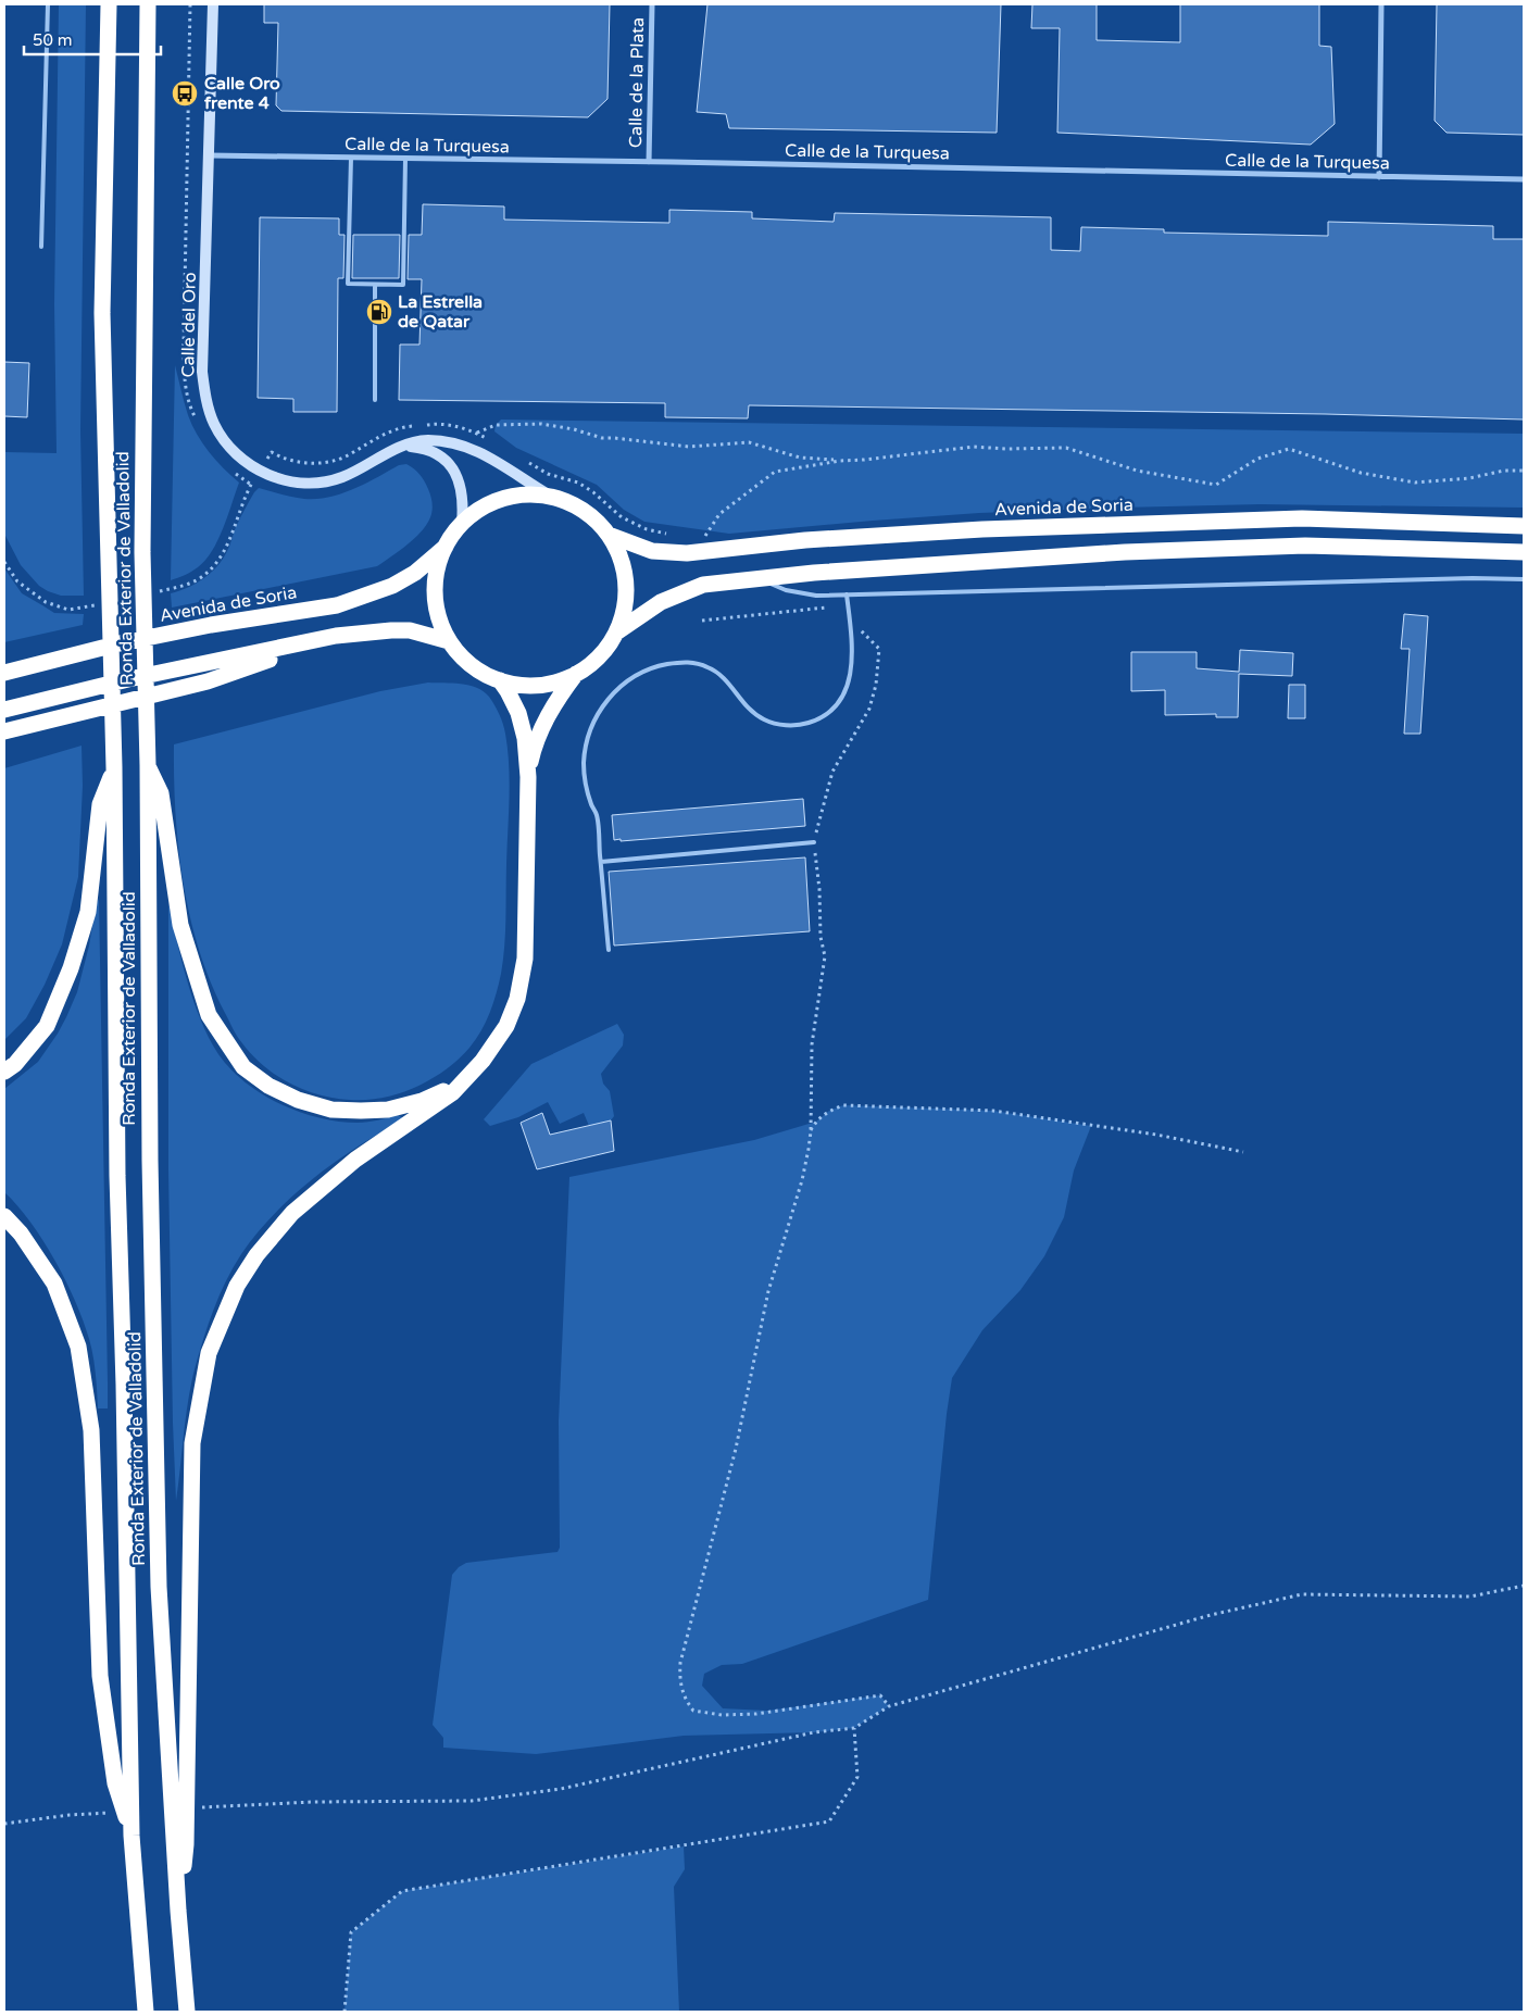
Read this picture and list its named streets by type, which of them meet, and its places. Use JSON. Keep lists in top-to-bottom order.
{
  "streets": {
    "highway": ["Avenida de Soria", "Ronda Exterior de Valladolid"],
    "street": ["Calle de la Plata", "Calle de la Turquesa", "Calle del Oro"]
  },
  "crossings": [
    ["Calle de la Plata", "Calle de la Turquesa"],
    ["Calle de la Turquesa", "Calle del Oro"],
    ["Calle del Oro", "Avenida de Soria"]
  ],
  "places": {
    "bus stop": ["Calle Oro frente 4"],
    "fuel station": ["La Estrella de Qatar"]
  },
  "scale_bar": "50 m"
}
